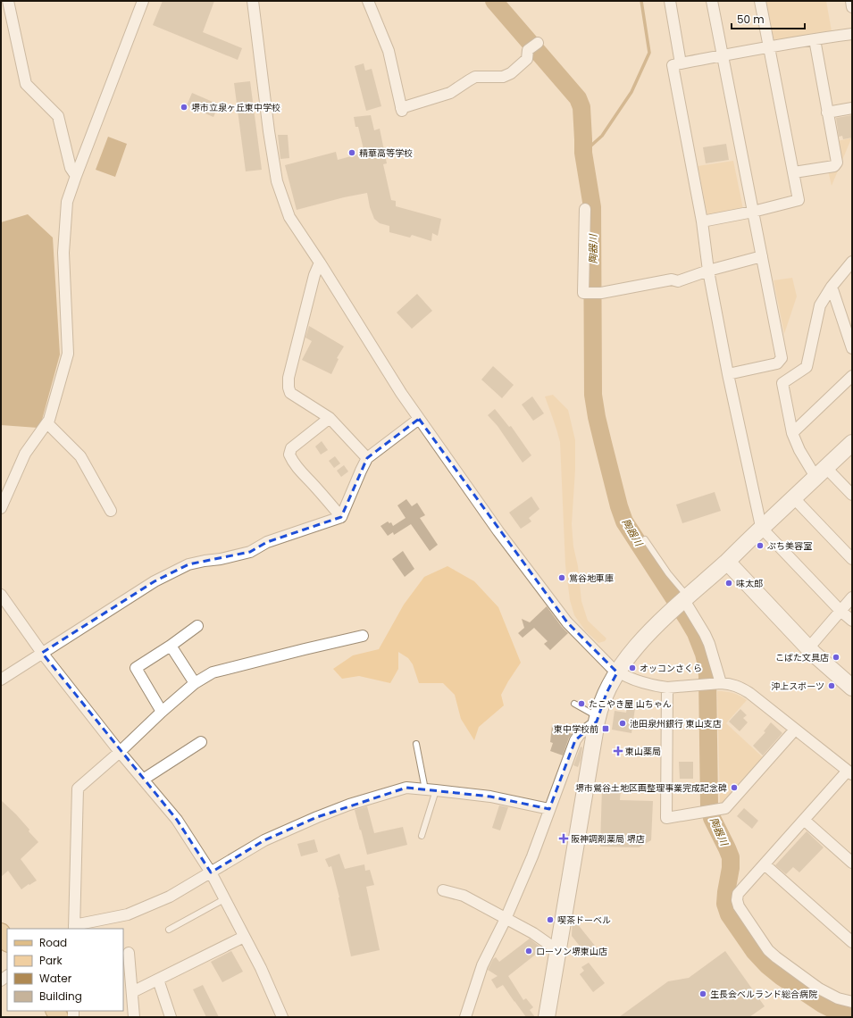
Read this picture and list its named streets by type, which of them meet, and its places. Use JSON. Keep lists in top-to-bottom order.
{
  "water": ["陶器川"],
  "places": {
    "other": [
      "堺市立泉ヶ丘東中学校",
      "精華高等学校",
      "ぷち美容室",
      "鴬谷地車庫",
      "味太郎",
      "こばた文具店",
      "オッコンさくら",
      "沖上スポーツ",
      "たこやき屋 山ちゃん",
      "池田泉州銀行 東山支店",
      "堺市鶯谷土地区画整理事業完成記念碑",
      "喫茶ドーベル",
      "ローソン堺東山店",
      "生長会ベルランド総合病院"
    ],
    "transit": ["東中学校前"],
    "health": ["東山薬局", "阪神調剤薬局 堺店"]
  },
  "legend": [
    "Road",
    "Park",
    "Water",
    "Building"
  ],
  "scale_bar": "50 m"
}
